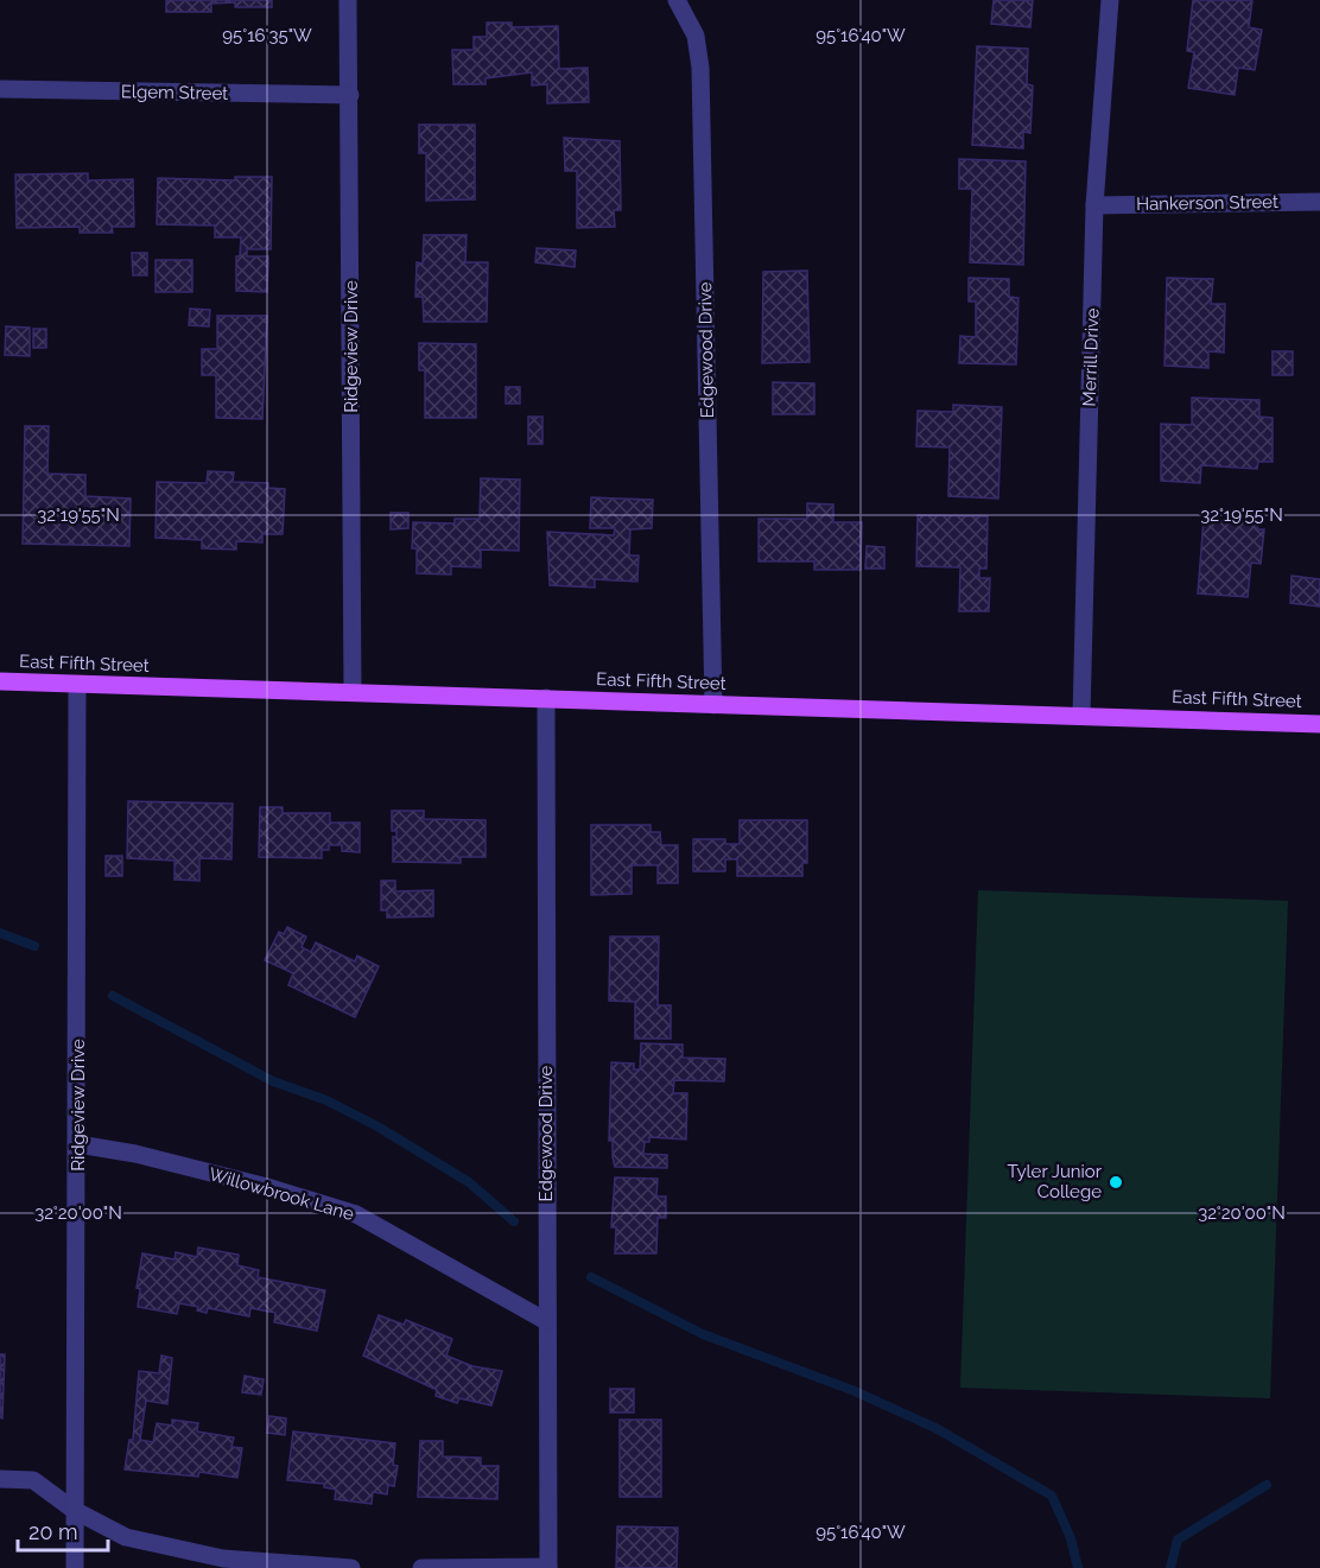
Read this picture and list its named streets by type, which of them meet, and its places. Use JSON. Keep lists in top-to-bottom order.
{
  "streets": {
    "main road": ["East Fifth Street"],
    "street": [
      "Elgem Street",
      "Hankerson Street",
      "Ridgeview Drive",
      "Edgewood Drive",
      "Merrill Drive",
      "Willowbrook Lane"
    ]
  },
  "crossings": [
    ["Elgem Street", "Ridgeview Drive"],
    ["Hankerson Street", "Merrill Drive"],
    ["Ridgeview Drive", "East Fifth Street"],
    ["Ridgeview Drive", "Willowbrook Lane"],
    ["Edgewood Drive", "East Fifth Street"],
    ["Edgewood Drive", "Willowbrook Lane"],
    ["Merrill Drive", "East Fifth Street"]
  ],
  "places": ["Tyler Junior College"],
  "scale_bar": "20 m",
  "coordinates": [
    "95°16'35\"W",
    "95°16'40\"W",
    "32°19'55\"N",
    "32°20'00\"N"
  ]
}
